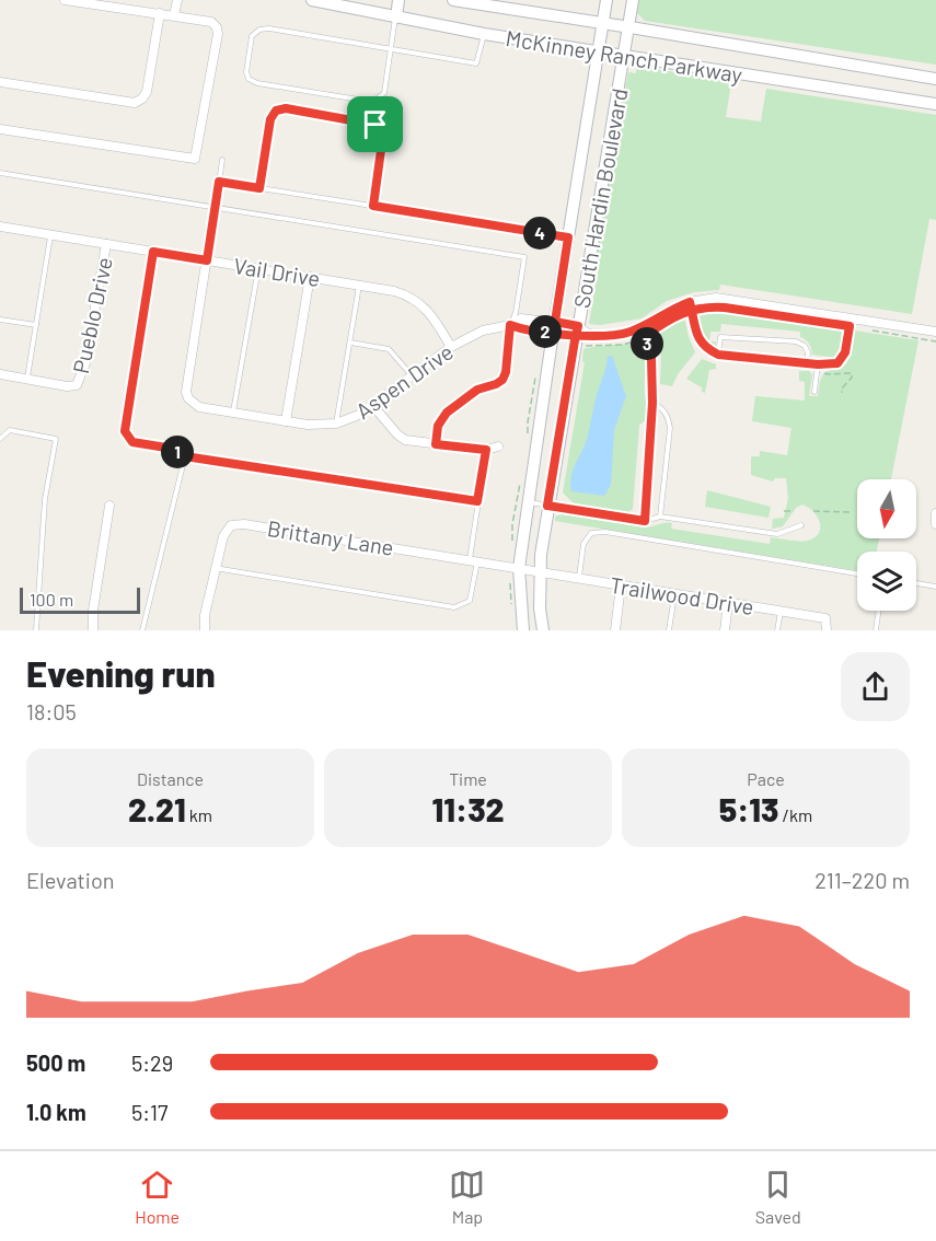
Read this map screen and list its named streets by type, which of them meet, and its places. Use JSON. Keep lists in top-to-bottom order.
{
  "streets": {
    "main road": ["McKinney Ranch Parkway", "South Hardin Boulevard"],
    "street": [
      "Vail Drive",
      "Pueblo Drive",
      "Aspen Drive",
      "Brittany Lane",
      "Trailwood Drive"
    ]
  },
  "crossings": [
    ["McKinney Ranch Parkway", "South Hardin Boulevard"],
    ["South Hardin Boulevard", "Aspen Drive"],
    ["South Hardin Boulevard", "Brittany Lane"],
    ["South Hardin Boulevard", "Trailwood Drive"],
    ["Vail Drive", "Pueblo Drive"],
    ["Vail Drive", "Aspen Drive"],
    ["Brittany Lane", "Trailwood Drive"]
  ],
  "scale_bar": "100 m",
  "north": "bottom",
  "page": {
    "pins": [
      "4",
      "2",
      "3",
      "1"
    ],
    "scale": "100 m",
    "heading": ["Evening run", "18:05"],
    "stats": [
      ["Distance", "2.21 km"],
      ["Time", "11:32"],
      ["Pace", "5:13 /km"]
    ],
    "chart": ["Elevation", "211–220 m"],
    "list": [
      {
        "name": "500 m",
        "note": "5:29"
      },
      {
        "name": "1.0 km",
        "note": "5:17"
      }
    ],
    "tabs": ["Home", "Map", "Saved"]
  }
}
